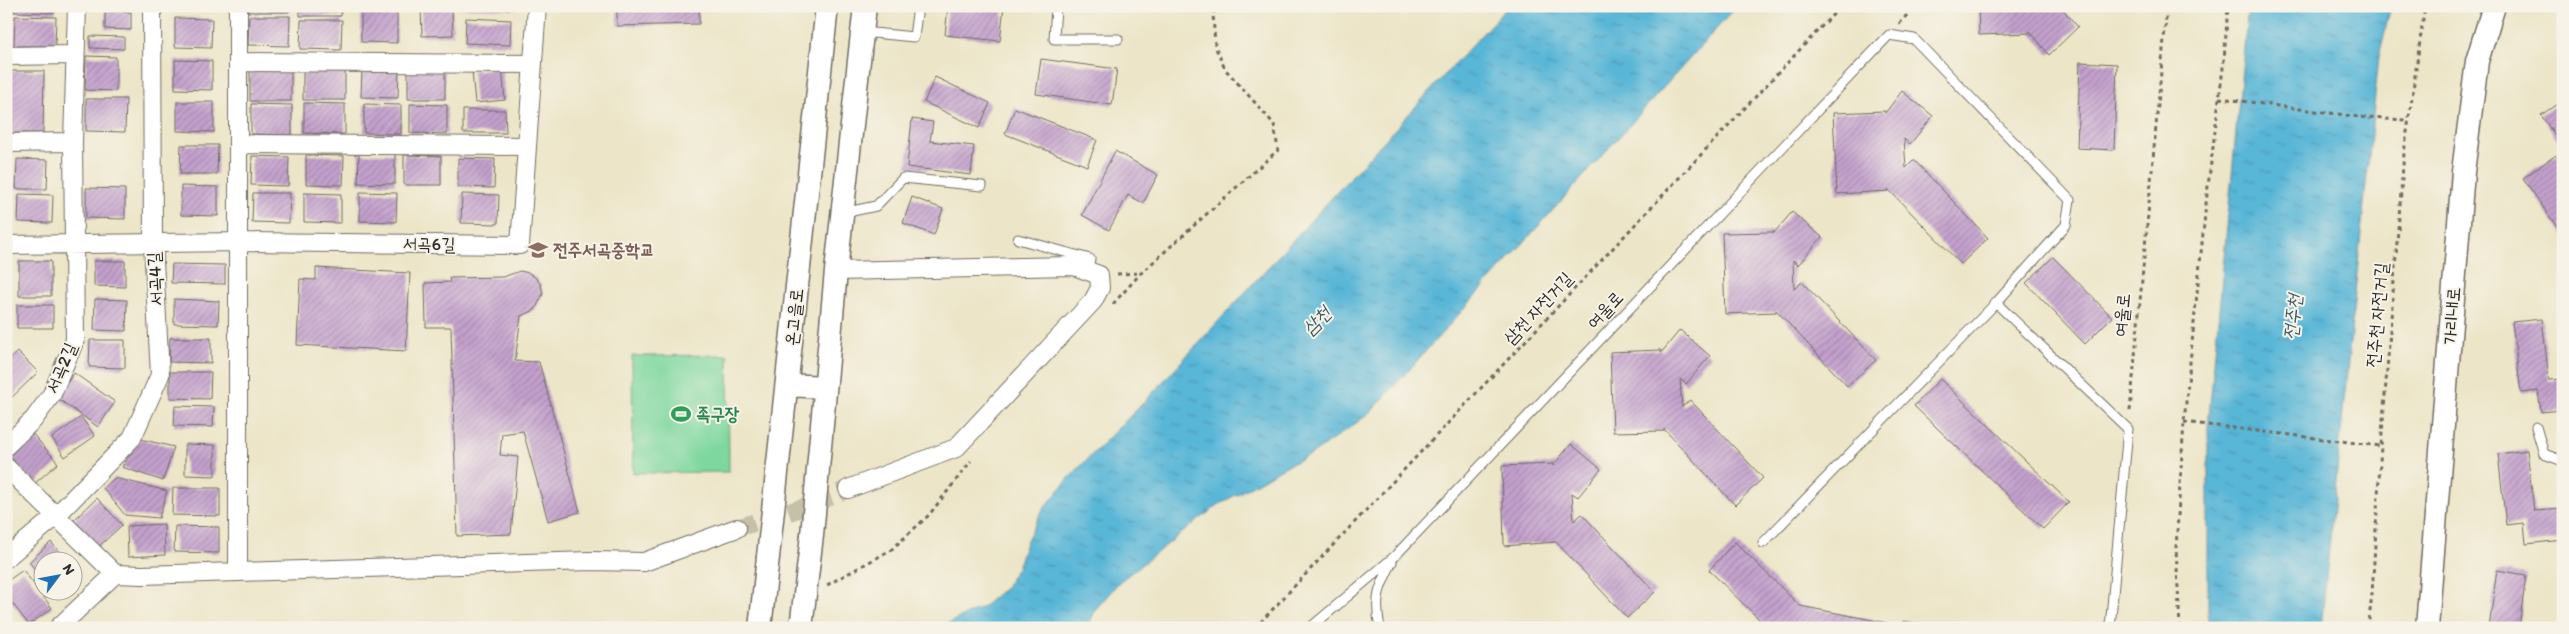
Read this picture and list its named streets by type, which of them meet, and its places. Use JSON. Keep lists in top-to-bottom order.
{
  "streets": {
    "street": [
      "서곡6길",
      "서곡4길",
      "가리내로",
      "온고을로",
      "서곡2길"
    ],
    "lane": ["여울로"],
    "path": ["삼천 자전거길", "전주천 자전거길"]
  },
  "crossings": [
    ["서곡6길", "서곡4길"]
  ],
  "water": ["전주천", "삼천"],
  "places": {
    "school or university": ["전주서곡중학교"],
    "sports": ["족구장"]
  },
  "north": "top right"
}
